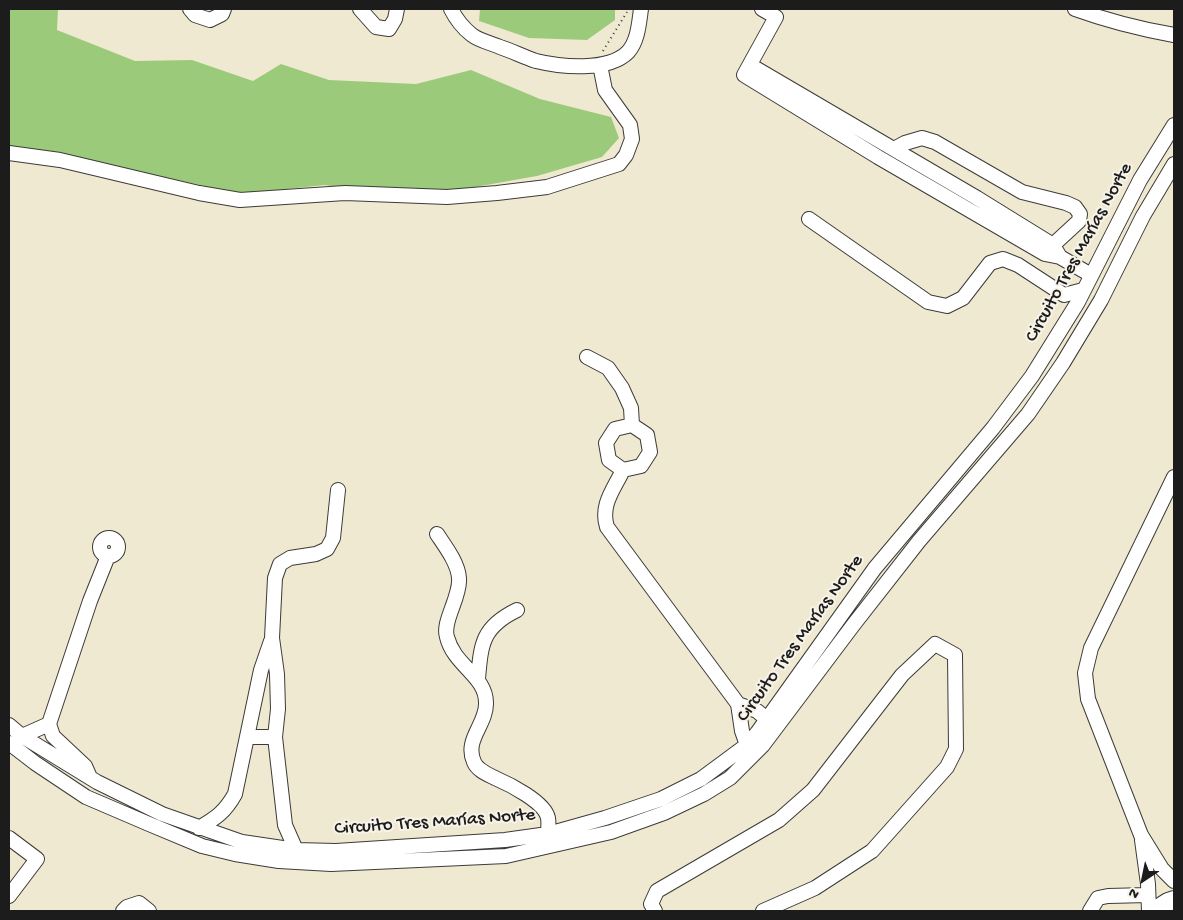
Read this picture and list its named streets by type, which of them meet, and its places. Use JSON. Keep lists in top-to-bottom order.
{
  "streets": {
    "street": ["Circuito Tres Marías Norte"]
  },
  "north": "bottom left"
}
